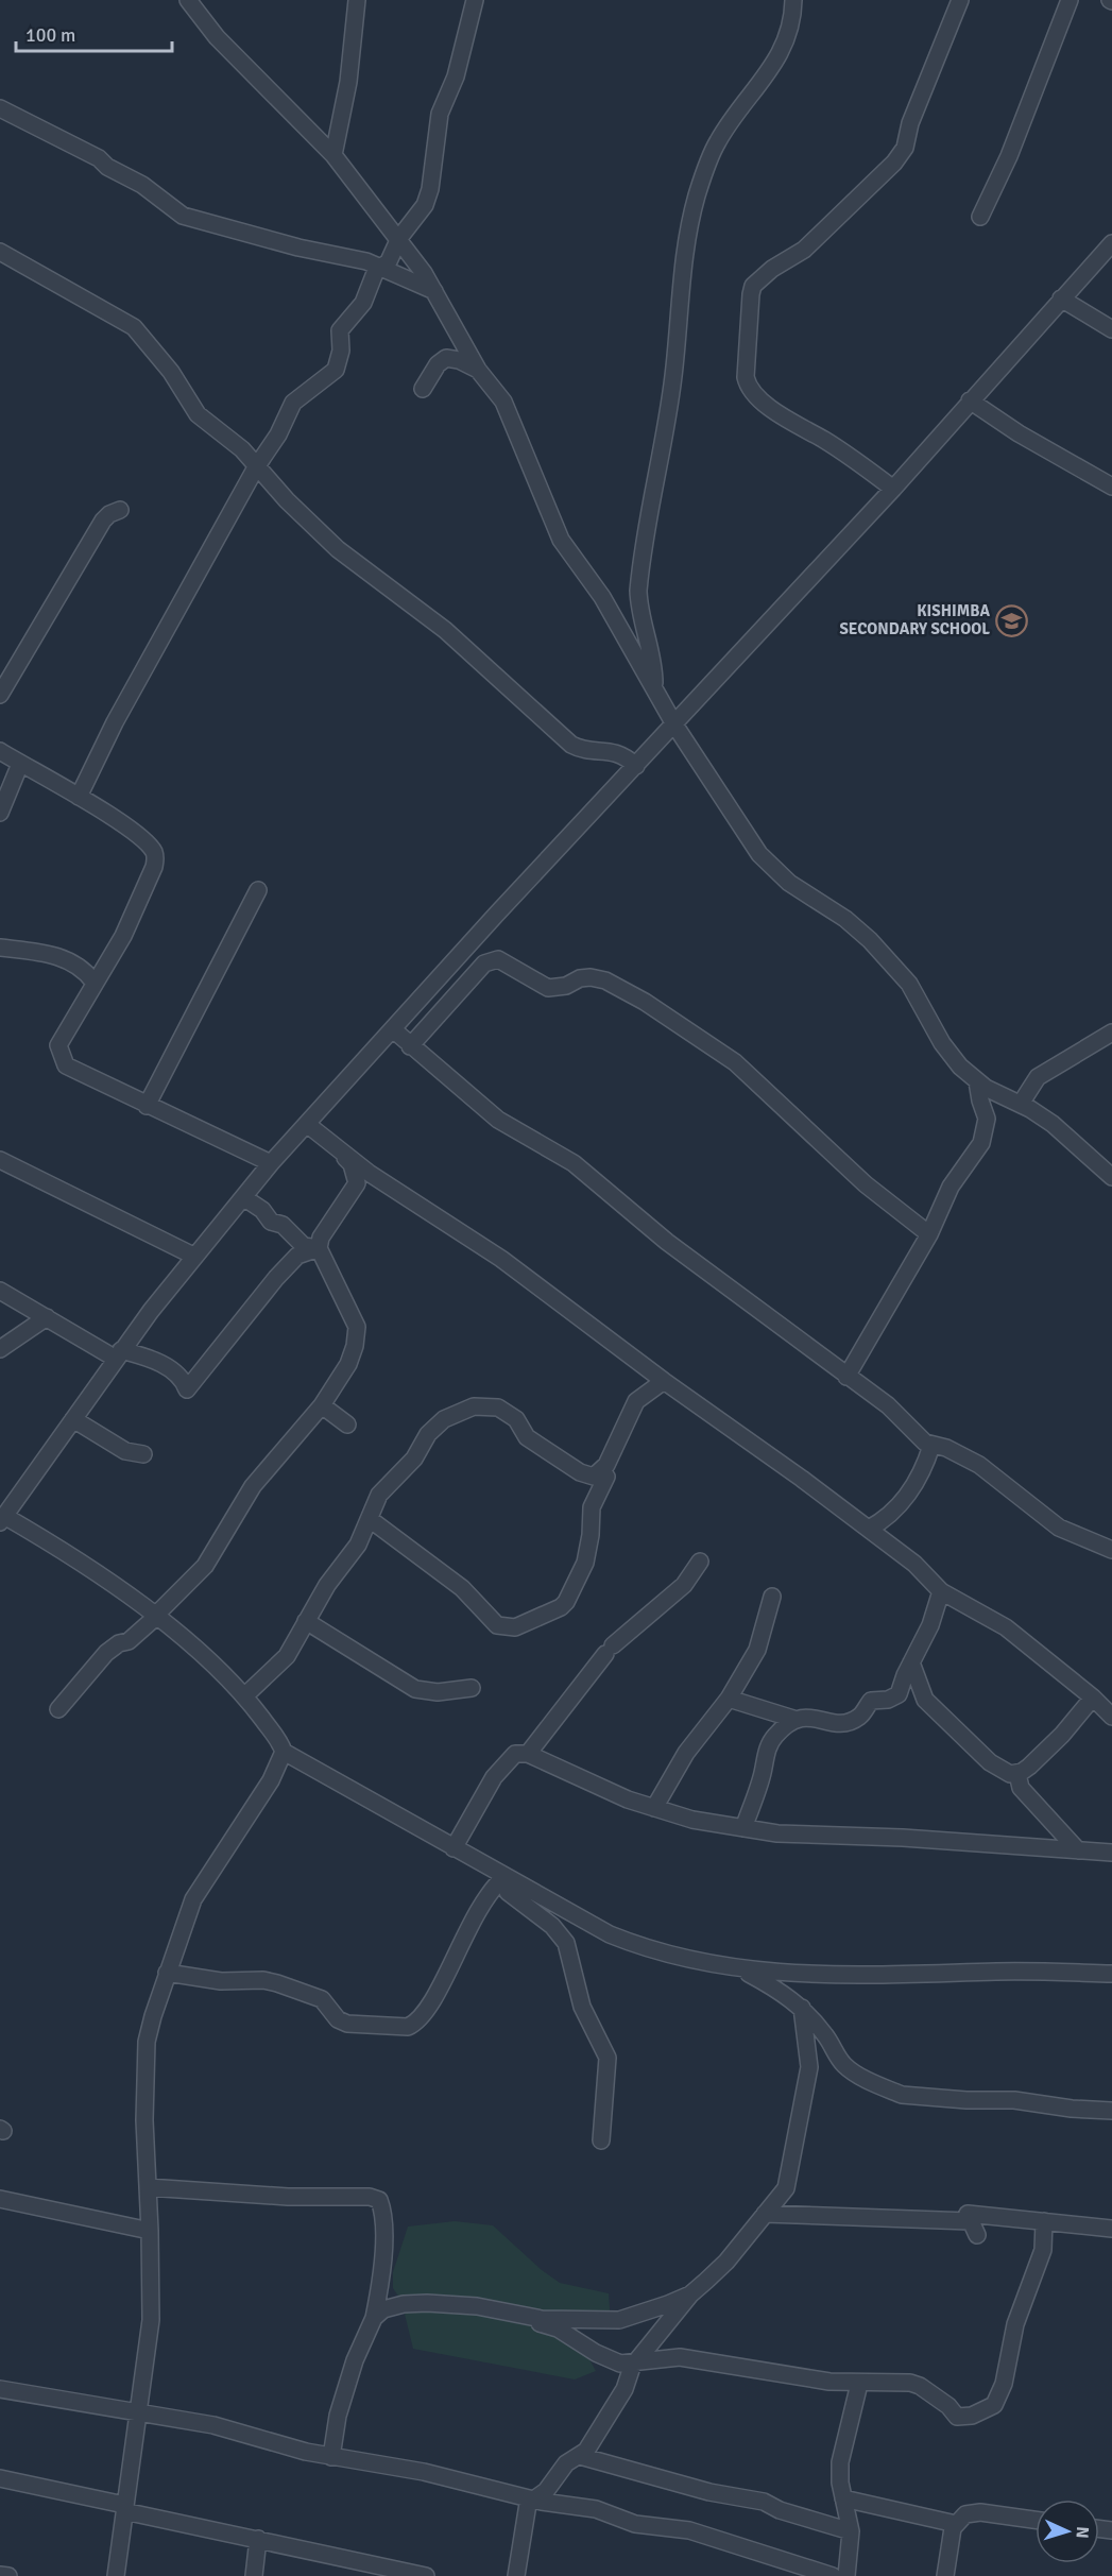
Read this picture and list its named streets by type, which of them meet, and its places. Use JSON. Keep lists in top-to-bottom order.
{
  "places": {
    "school or university": ["KISHIMBA SECONDARY SCHOOL"]
  },
  "scale_bar": "100 m",
  "north": "right"
}
